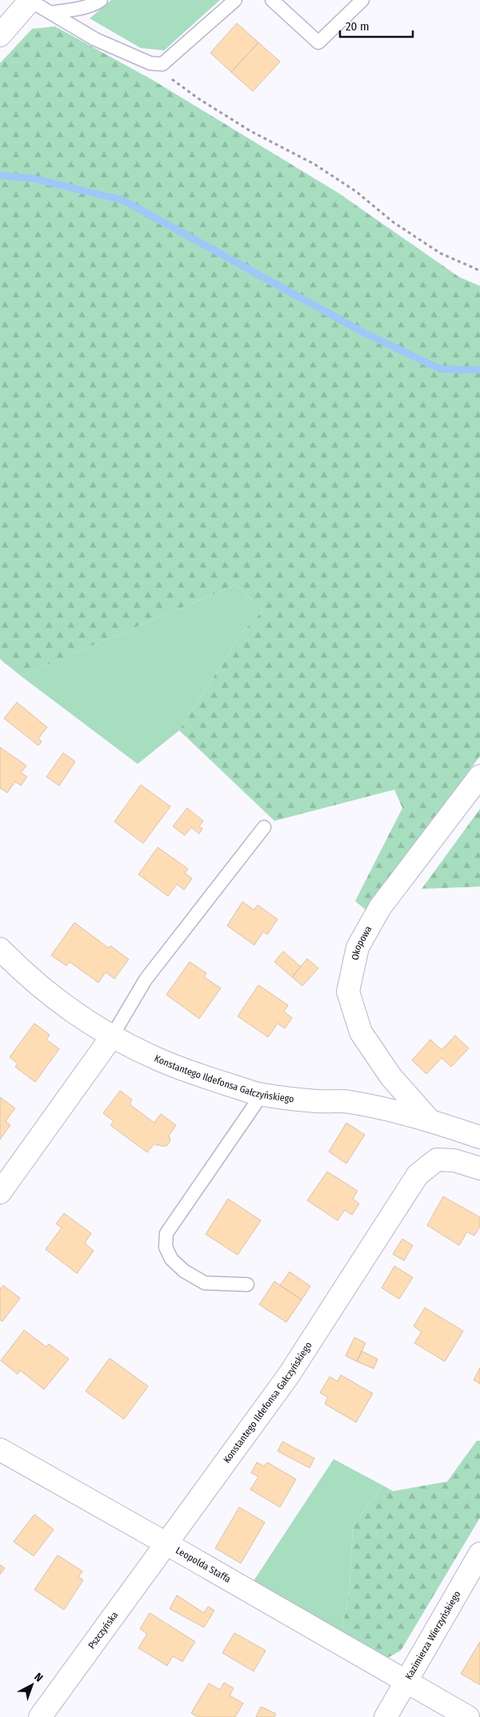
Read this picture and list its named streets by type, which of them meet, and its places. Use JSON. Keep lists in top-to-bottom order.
{
  "streets": {
    "street": [
      "Okopowa",
      "Konstantego Ildefonsa Gałczyńskiego",
      "Leopolda Staffa",
      "Pszczyńska",
      "Kazimierza Wierzyńskiego"
    ]
  },
  "crossings": [
    ["Okopowa", "Konstantego Ildefonsa Gałczyńskiego"],
    ["Konstantego Ildefonsa Gałczyńskiego", "Leopolda Staffa"],
    ["Konstantego Ildefonsa Gałczyńskiego", "Pszczyńska"],
    ["Leopolda Staffa", "Pszczyńska"],
    ["Leopolda Staffa", "Kazimierza Wierzyńskiego"]
  ],
  "scale_bar": "20 m",
  "north": "top right"
}
